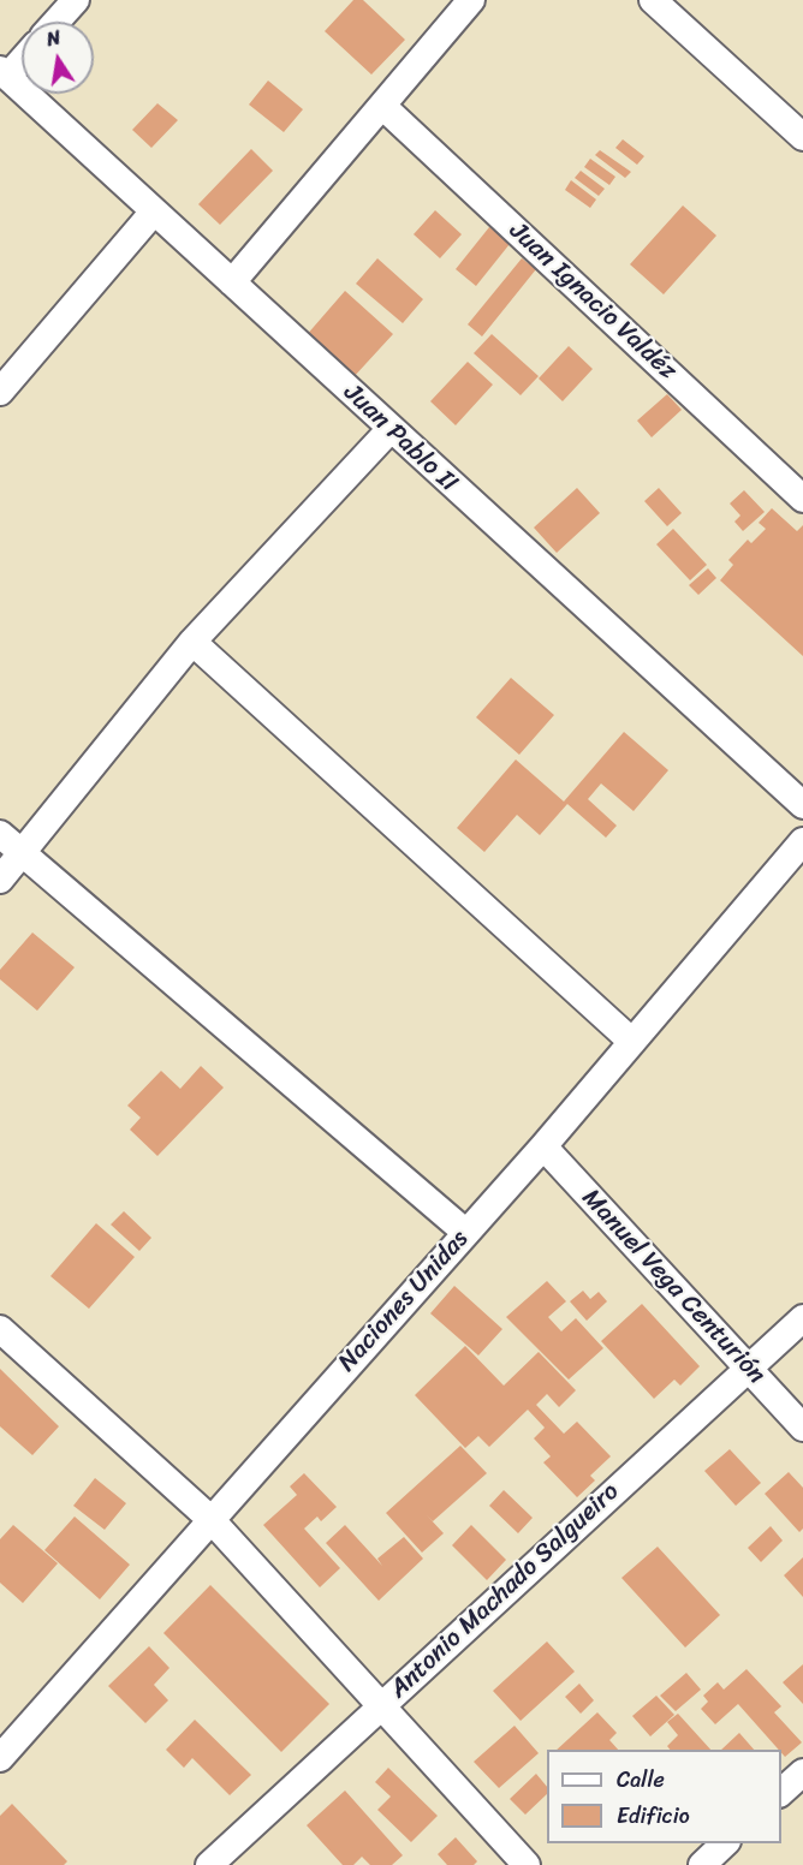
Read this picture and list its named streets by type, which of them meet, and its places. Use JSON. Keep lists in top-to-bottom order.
{
  "streets": {
    "street": [
      "Juan Ignacio Valdéz",
      "Juan Pablo II",
      "Manuel Vega Centurión",
      "Naciones Unidas",
      "Antonio Machado Salgueiro"
    ]
  },
  "crossings": [
    ["Manuel Vega Centurión", "Naciones Unidas"],
    ["Manuel Vega Centurión", "Antonio Machado Salgueiro"]
  ],
  "legend": ["Calle", "Edificio"],
  "north": "top"
}
